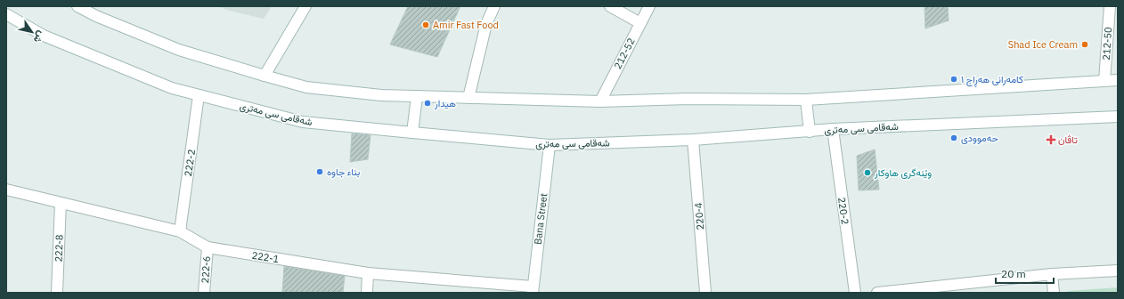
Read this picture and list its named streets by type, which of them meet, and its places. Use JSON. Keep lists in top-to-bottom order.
{
  "streets": {
    "main road": [
      "212-50",
      "212-52",
      "شەقامی سی مەتری",
      "222-2",
      "220-2",
      "220-4",
      "Bana Street",
      "222-8",
      "222-1",
      "222-6"
    ]
  },
  "crossings": [
    ["شەقامی سی مەتری", "222-2"],
    ["شەقامی سی مەتری", "220-2"],
    ["شەقامی سی مەتری", "220-4"],
    ["شەقامی سی مەتری", "Bana Street"],
    ["222-2", "222-1"],
    ["Bana Street", "222-1"],
    ["222-8", "222-1"],
    ["222-1", "222-6"]
  ],
  "places": {
    "other": [
      "Amir Fast Food",
      "Shad Ice Cream",
      "کامەرانی هەڕاج ۱",
      "هيدار",
      "حەموودی",
      "بناء جاوە",
      "وێنەگری هاوکار"
    ],
    "health": ["تاڤان"]
  },
  "scale_bar": "20 m",
  "north": "bottom right"
}
